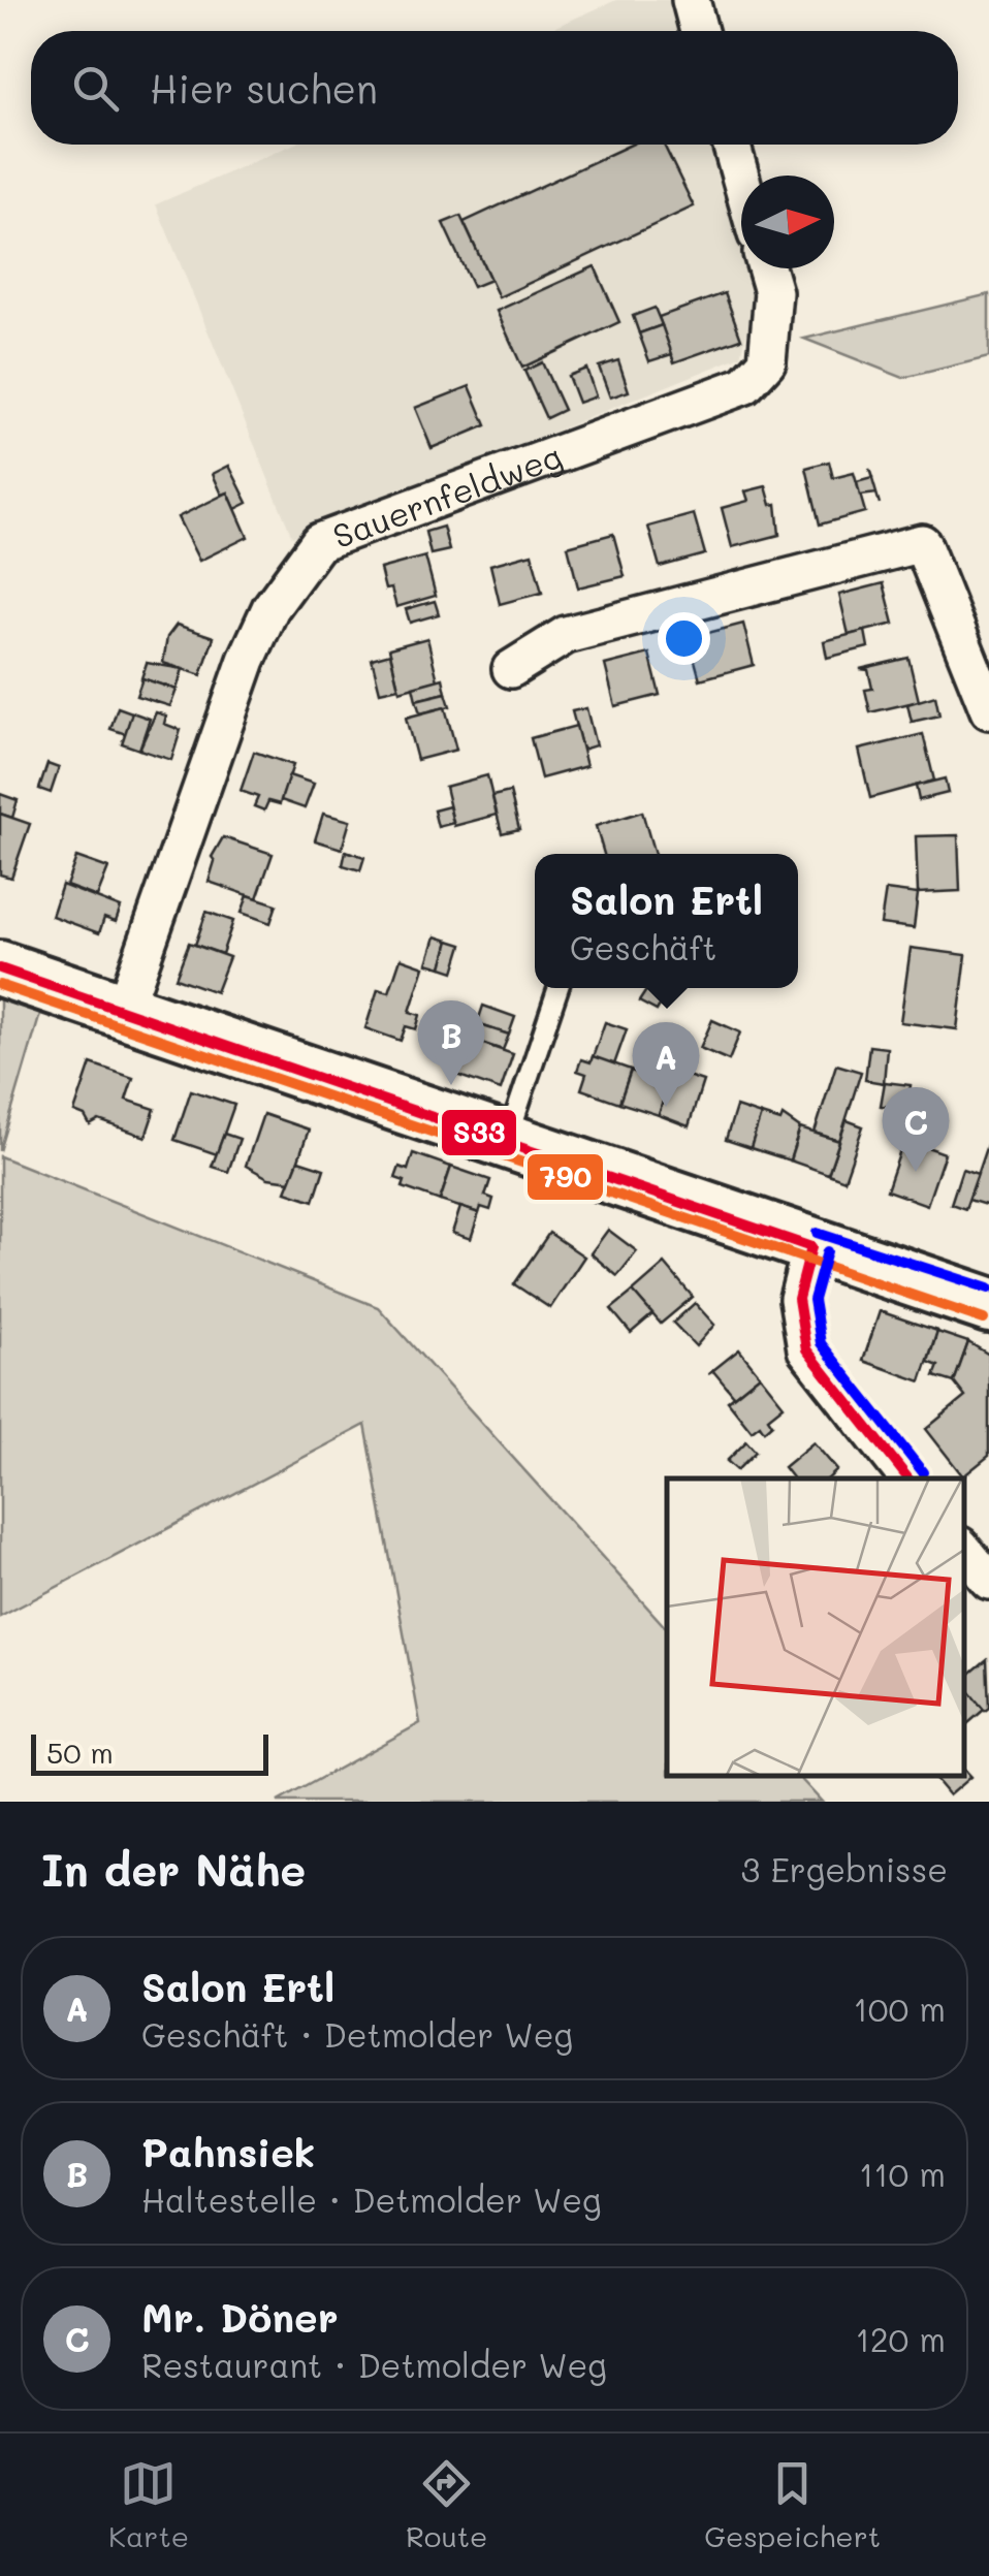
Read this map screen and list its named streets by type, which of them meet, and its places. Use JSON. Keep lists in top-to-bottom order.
{
  "streets": {
    "street": ["Sauernfeldweg"]
  },
  "lines": ["transit line S33", "transit line 790"],
  "scale_bar": "50 m",
  "north": "right",
  "page": {
    "search": "Hier suchen",
    "popup": ["Salon Ertl", "Geschäft"],
    "pins": ["B", "A", "C"],
    "scale": "50 m",
    "heading": ["In der Nähe", "3 Ergebnisse"],
    "list": [
      {
        "mark": "A",
        "name": "Salon Ertl",
        "note": "Geschäft · Detmolder Weg",
        "value": "100 m"
      },
      {
        "mark": "B",
        "name": "Pahnsiek",
        "note": "Haltestelle · Detmolder Weg",
        "value": "110 m"
      },
      {
        "mark": "C",
        "name": "Mr. Döner",
        "note": "Restaurant · Detmolder Weg",
        "value": "120 m"
      }
    ],
    "nav": ["Karte", "Route", "Gespeichert"]
  }
}
